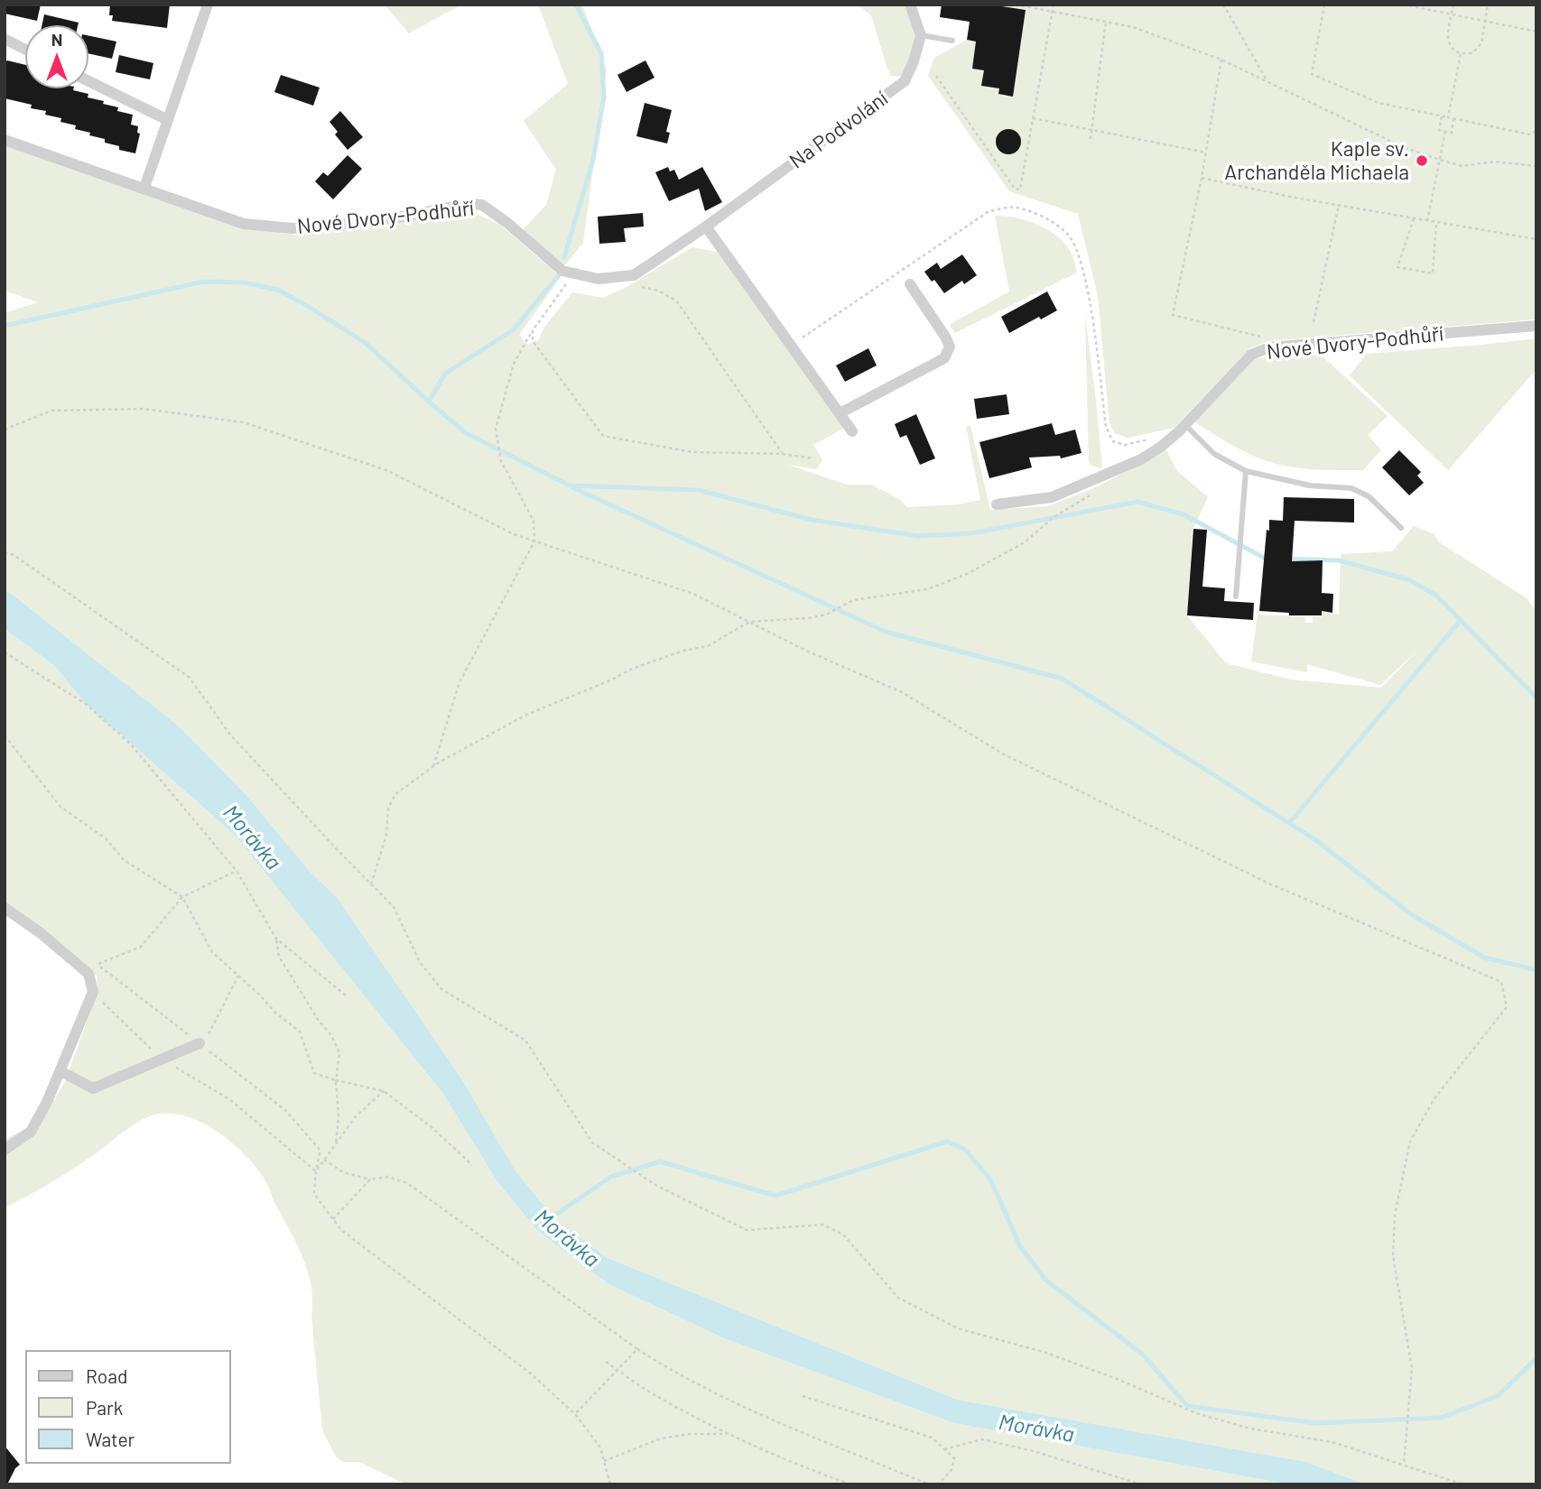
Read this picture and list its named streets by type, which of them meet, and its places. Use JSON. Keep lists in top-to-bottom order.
{
  "streets": {
    "street": ["Na Podvolání", "Nové Dvory-Podhůří"]
  },
  "crossings": [
    ["Na Podvolání", "Nové Dvory-Podhůří"]
  ],
  "water": ["Morávka"],
  "places": ["Kaple sv. Archanděla Michaela"],
  "legend": ["Road", "Park", "Water"],
  "north": "top"
}
